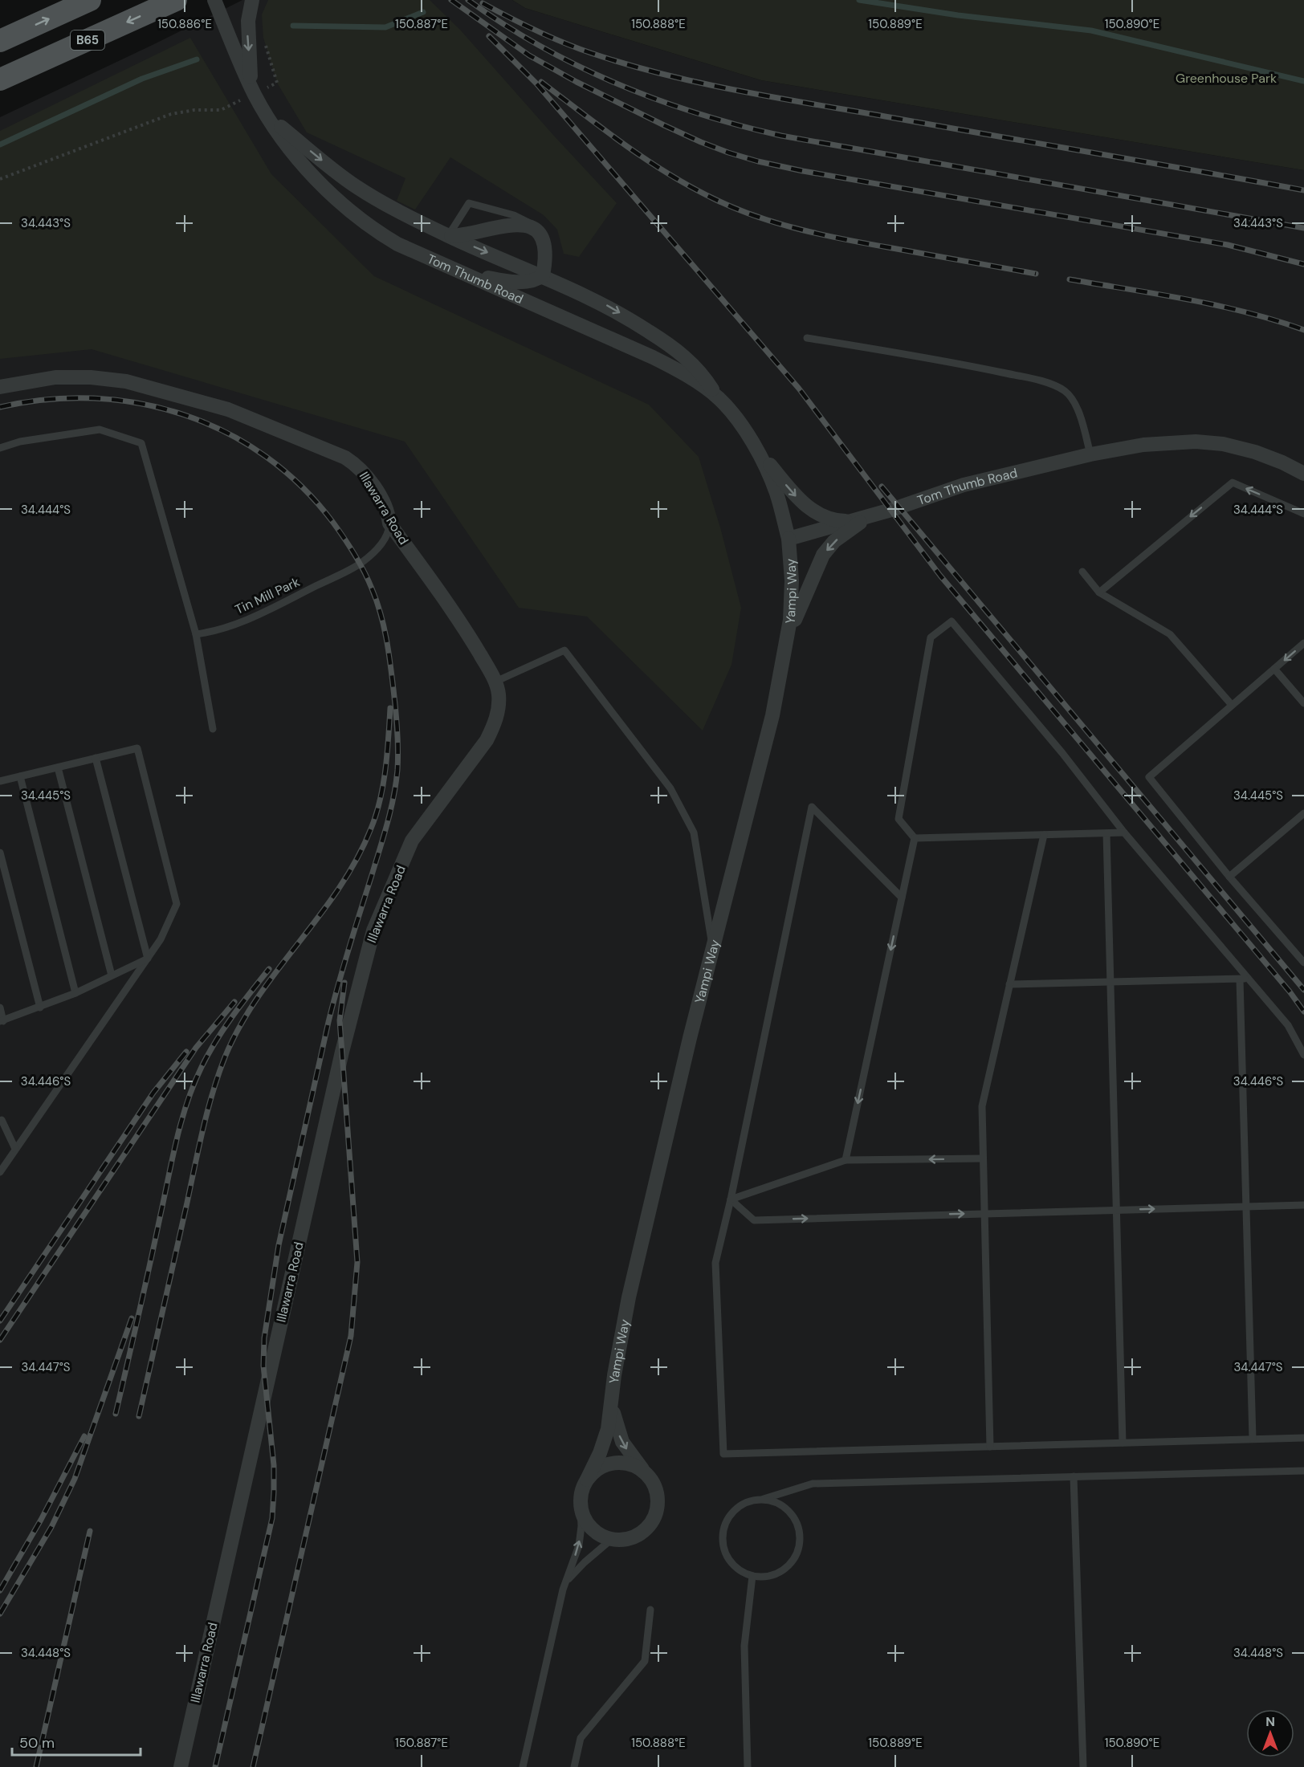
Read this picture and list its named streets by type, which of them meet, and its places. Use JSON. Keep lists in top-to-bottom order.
{
  "streets": {
    "main road": ["B65"],
    "street": ["Tom Thumb Road", "Illawarra Road", "Yampi Way"],
    "lane": ["Tin Mill Park"]
  },
  "crossings": [
    ["Tom Thumb Road", "Yampi Way"],
    ["Illawarra Road", "Tin Mill Park"]
  ],
  "parks": ["Greenhouse Park"],
  "scale_bar": "50 m",
  "north": "top",
  "coordinates": [
    "150.886°E",
    "150.887°E",
    "150.888°E",
    "150.889°E",
    "150.890°E",
    "34.443°S",
    "34.444°S",
    "34.445°S",
    "34.446°S",
    "34.447°S",
    "34.448°S"
  ]
}
